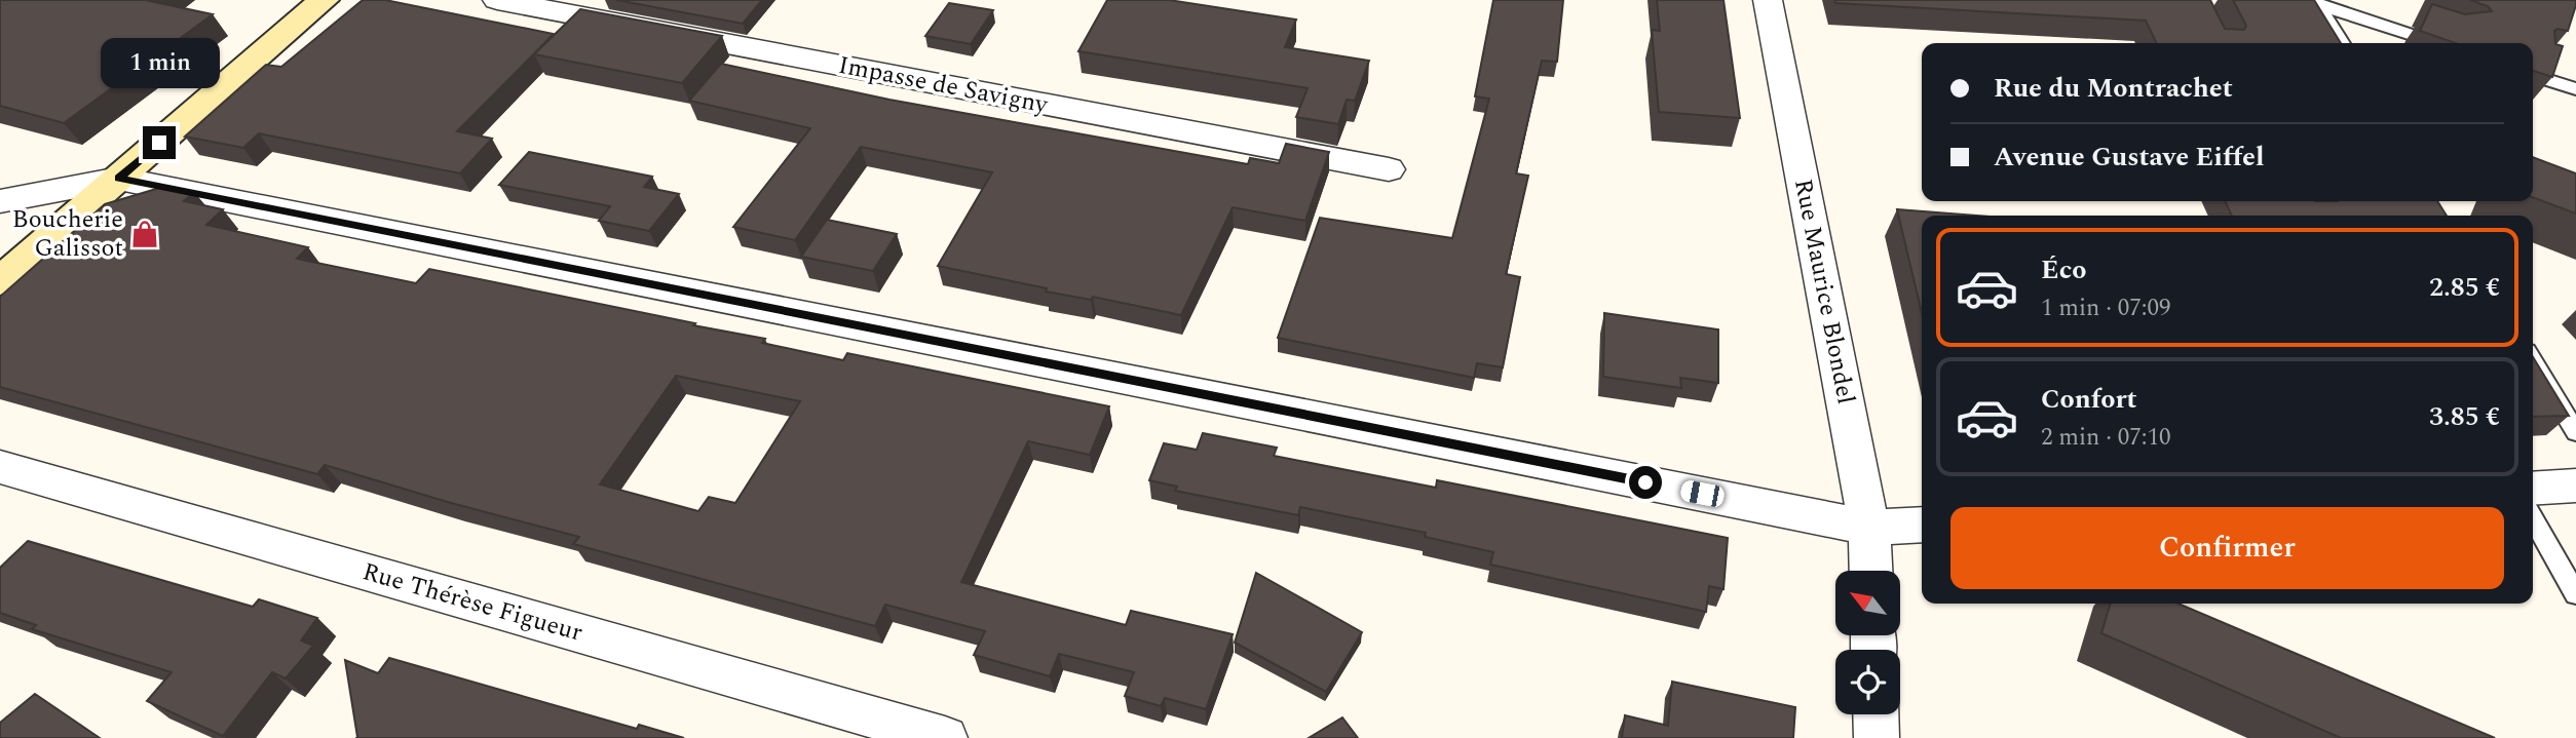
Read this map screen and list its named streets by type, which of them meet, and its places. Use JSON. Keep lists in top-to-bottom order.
{
  "streets": {
    "street": ["Impasse de Savigny", "Rue Maurice Blondel", "Rue Thérèse Figueur"]
  },
  "places": {
    "shop": ["Boucherie Galissot"]
  },
  "north": "top left",
  "page": {
    "bubble": "1 min",
    "banner": ["Rue du Montrachet", "Avenue Gustave Eiffel"],
    "list": [
      {
        "name": "Éco",
        "note": "1 min · 07:09",
        "value": "2.85 €"
      },
      {
        "name": "Confort",
        "note": "2 min · 07:10",
        "value": "3.85 €"
      }
    ],
    "buttons": "Confirmer"
  }
}
